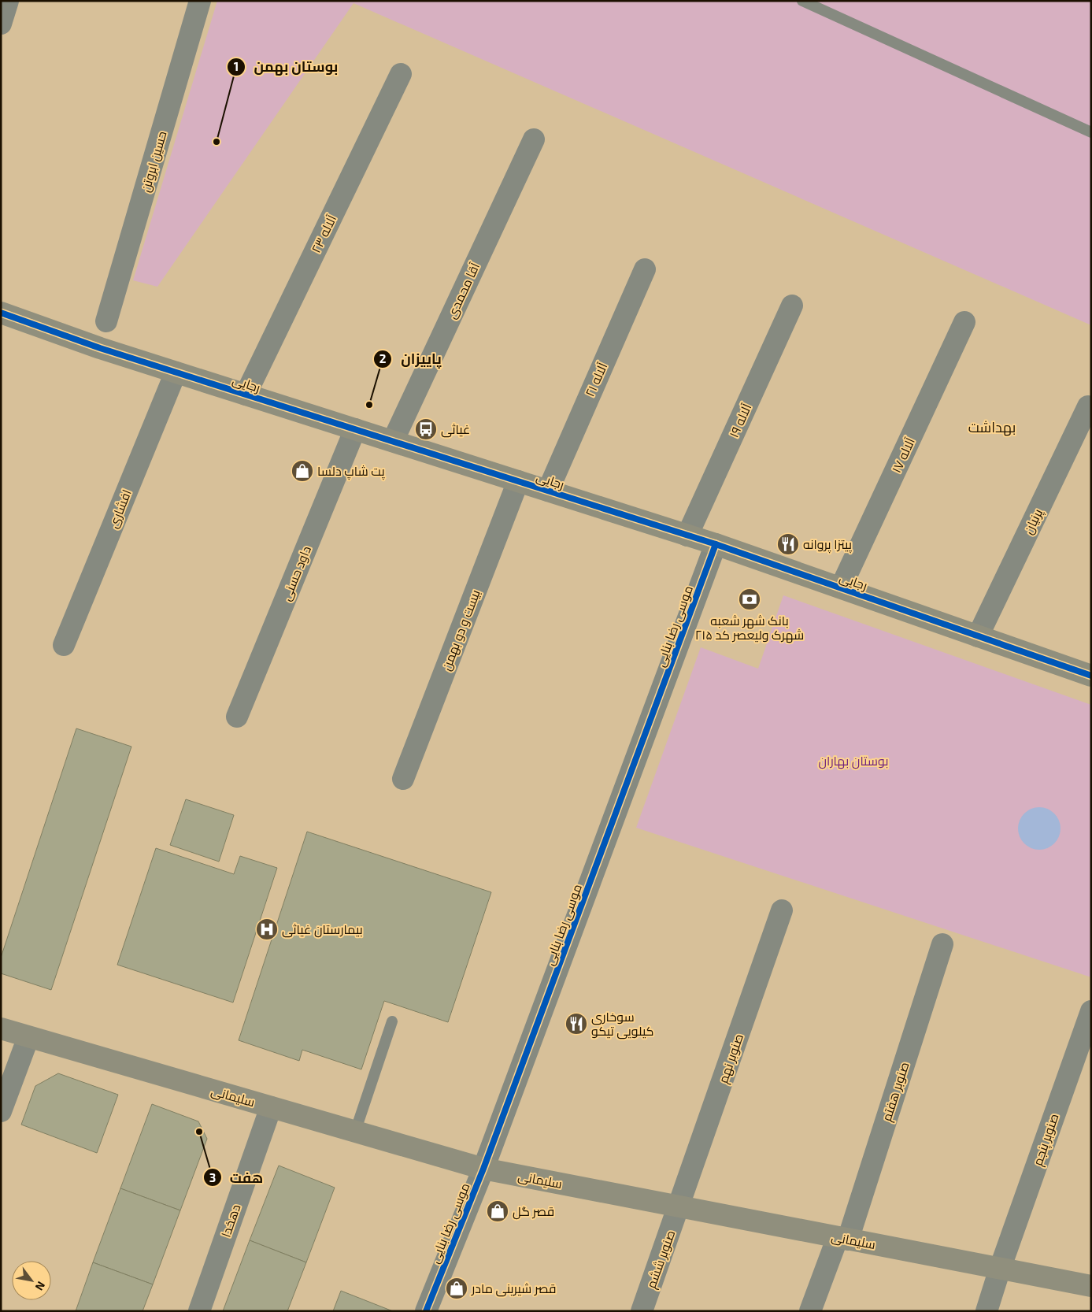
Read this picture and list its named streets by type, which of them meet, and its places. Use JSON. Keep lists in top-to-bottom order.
{
  "streets": {
    "street": [
      "حسین ابروتن",
      "آلاله ۲۳",
      "آقا محمدی",
      "آلاله ۲۱",
      "رجایی",
      "آلاله ۱۹",
      "آلاله ۱۷",
      "افشاری",
      "پرنیان",
      "داود حسنی",
      "موسی رضا بنایی",
      "بیست و دو بهمن",
      "صنوبر نهم",
      "صنوبر هفتم",
      "سلیمانی",
      "صنوبر پنجم",
      "دهخدا",
      "صنوبر ششم"
    ]
  },
  "crossings": [
    ["آلاله ۲۳", "رجایی"],
    ["آقا محمدی", "رجایی"],
    ["آلاله ۲۱", "رجایی"],
    ["رجایی", "آلاله ۱۹"],
    ["رجایی", "آلاله ۱۷"],
    ["رجایی", "افشاری"],
    ["رجایی", "پرنیان"],
    ["رجایی", "داود حسنی"],
    ["رجایی", "موسی رضا بنایی"],
    ["رجایی", "بیست و دو بهمن"],
    ["موسی رضا بنایی", "سلیمانی"],
    ["صنوبر نهم", "سلیمانی"],
    ["صنوبر نهم", "صنوبر ششم"],
    ["صنوبر هفتم", "سلیمانی"],
    ["سلیمانی", "صنوبر پنجم"],
    ["سلیمانی", "دهخدا"],
    ["سلیمانی", "صنوبر ششم"]
  ],
  "districts": ["بهداشت"],
  "parks": ["بوستان بهاران"],
  "places": {
    "other": ["بوستان بهمن", "پاییزان", "هفت"],
    "bus stop": ["غیاثی"],
    "shop": ["پت شاپ دلسا", "قصر گل", "قصر شیرینی مادر"],
    "restaurant": ["پیتزا پروانه", "سوخاری کیلویی تیکو"],
    "bank": ["بانک شهر شعبه شهرک ولیعصر کد ۲۱۵"],
    "hospital": ["بیمارستان غیاثی"]
  },
  "north": "bottom right"
}
